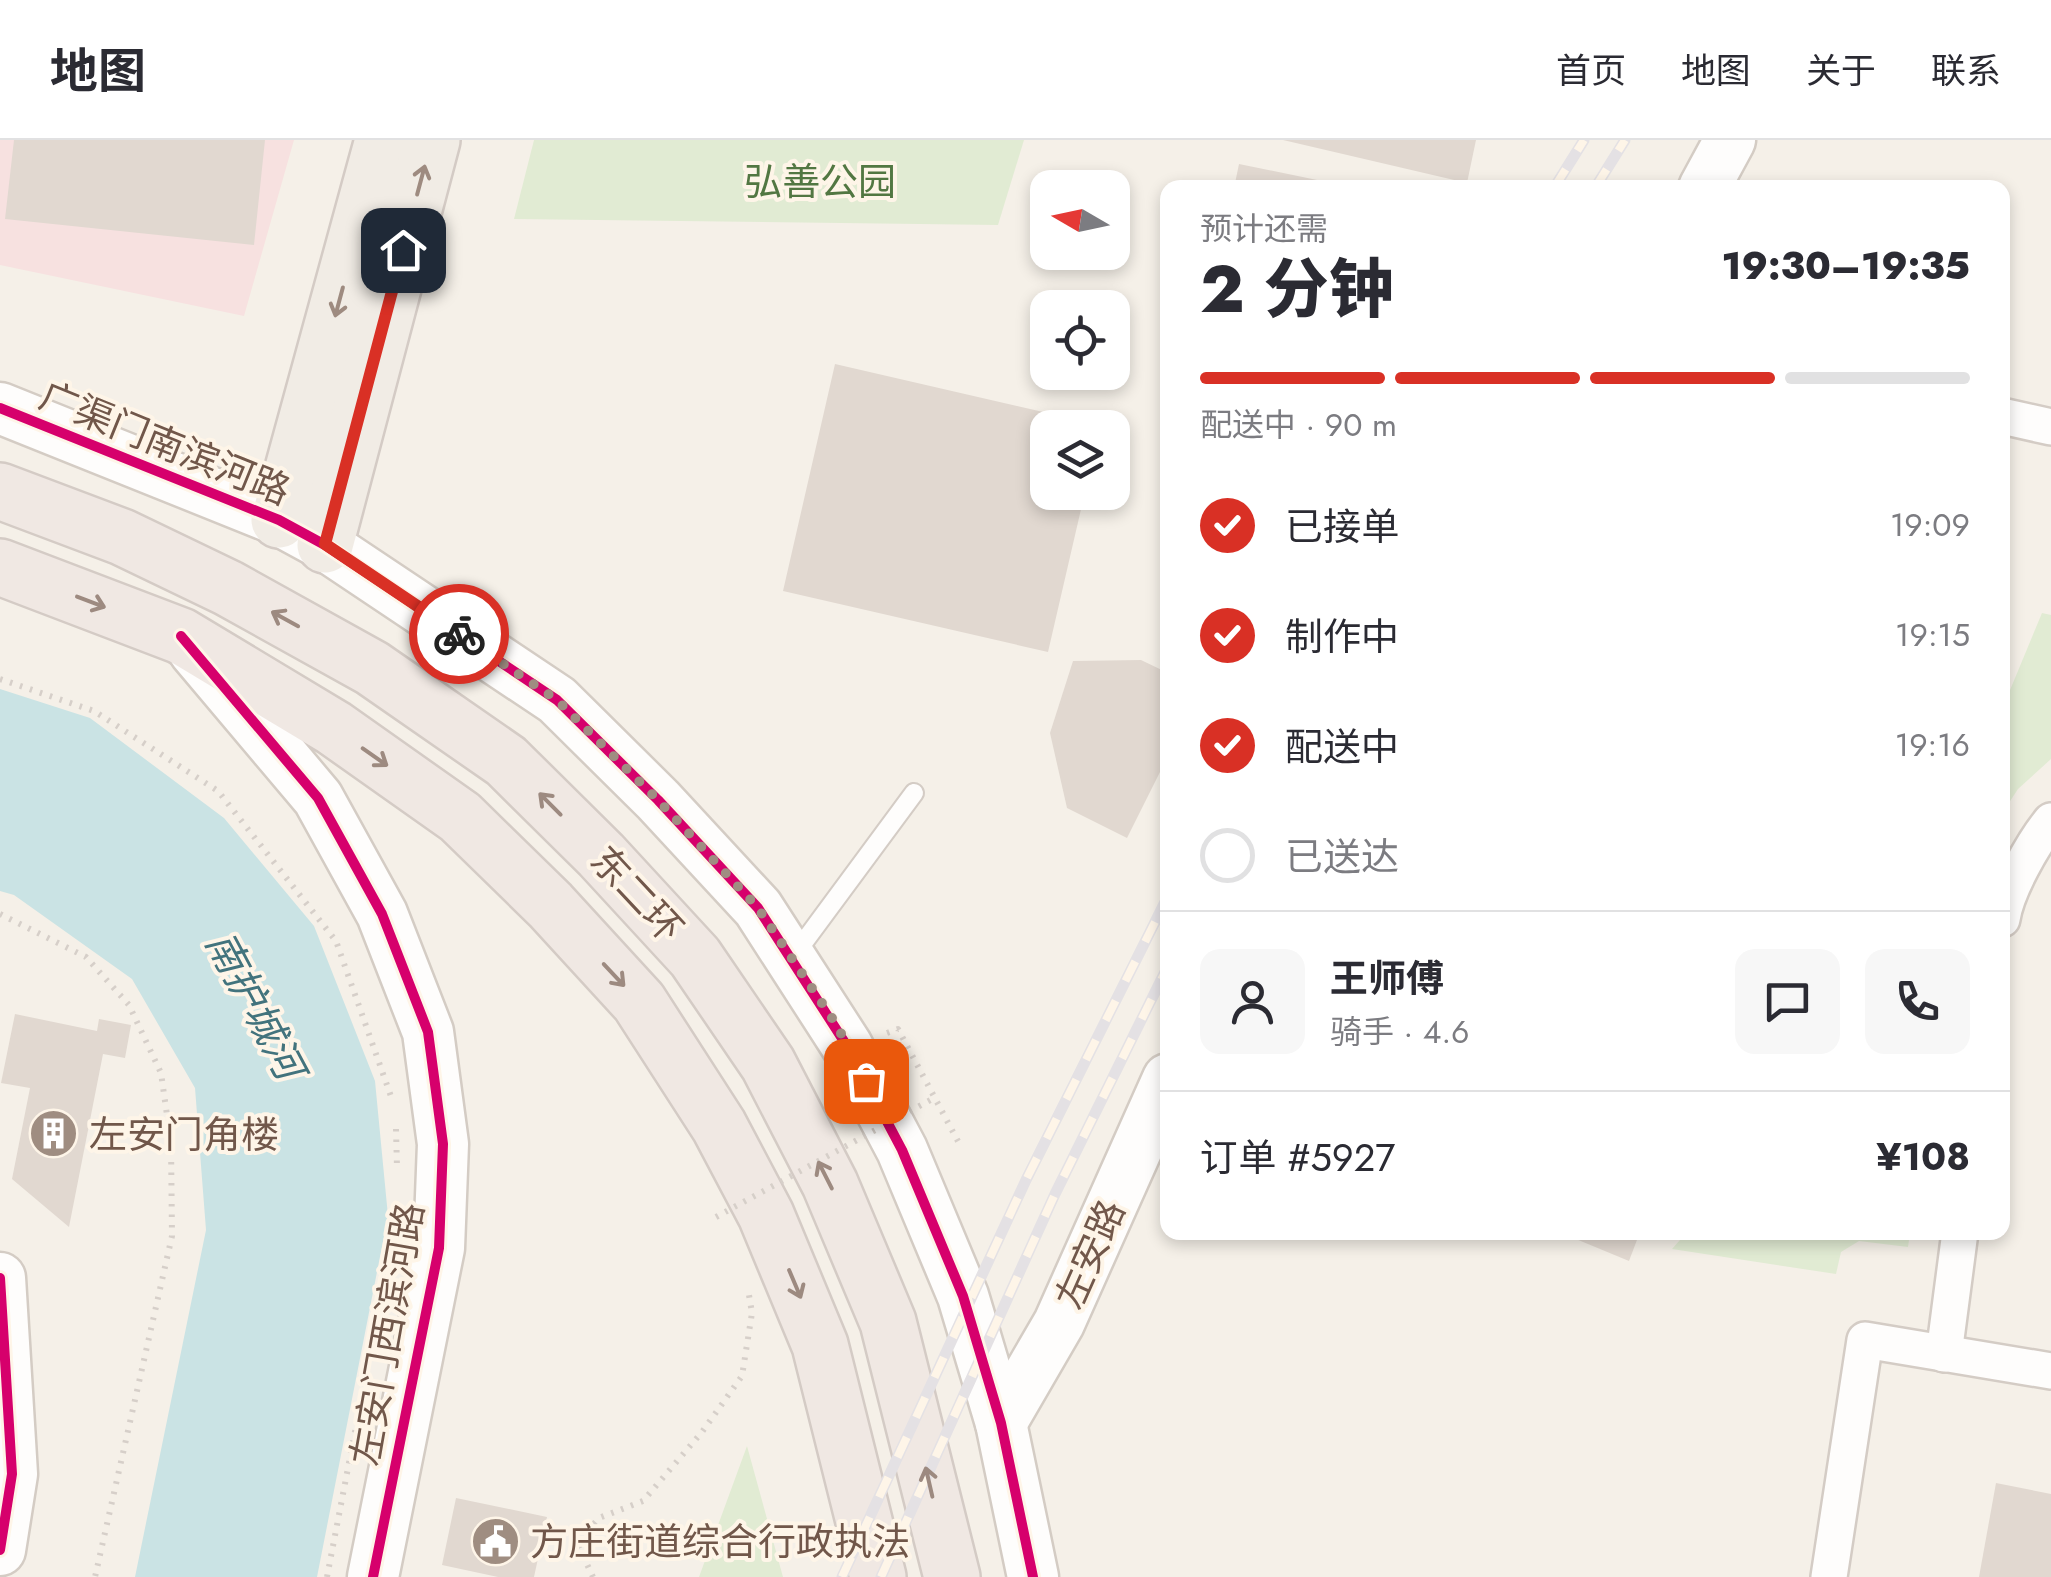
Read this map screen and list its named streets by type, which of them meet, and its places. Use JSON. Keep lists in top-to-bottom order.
{
  "streets": {
    "highway": ["东二环"],
    "street": ["广渠门南滨河路", "左安路", "左安门西滨河路"]
  },
  "crossings": [
    ["广渠门南滨河路", "左安路"],
    ["东二环", "左安门西滨河路"]
  ],
  "water": ["南护城河"],
  "parks": ["弘善公园"],
  "places": {
    "building": ["左安门角楼"],
    "public building": ["方庄街道综合行政执法"]
  },
  "north": "left",
  "page": {
    "header": "地图",
    "nav": [
      "首页",
      "地图",
      "关于",
      "联系"
    ],
    "heading": ["2 分钟", "预计还需", "19:30–19:35"],
    "panel": [
      "王师傅",
      "骑手 · 4.6",
      "订单 #5927",
      "¥108"
    ],
    "bar": "配送中 · 90 m",
    "list": [
      ["已接单", "19:09"],
      ["制作中", "19:15"],
      ["配送中", "19:16"],
      "已送达"
    ]
  }
}
